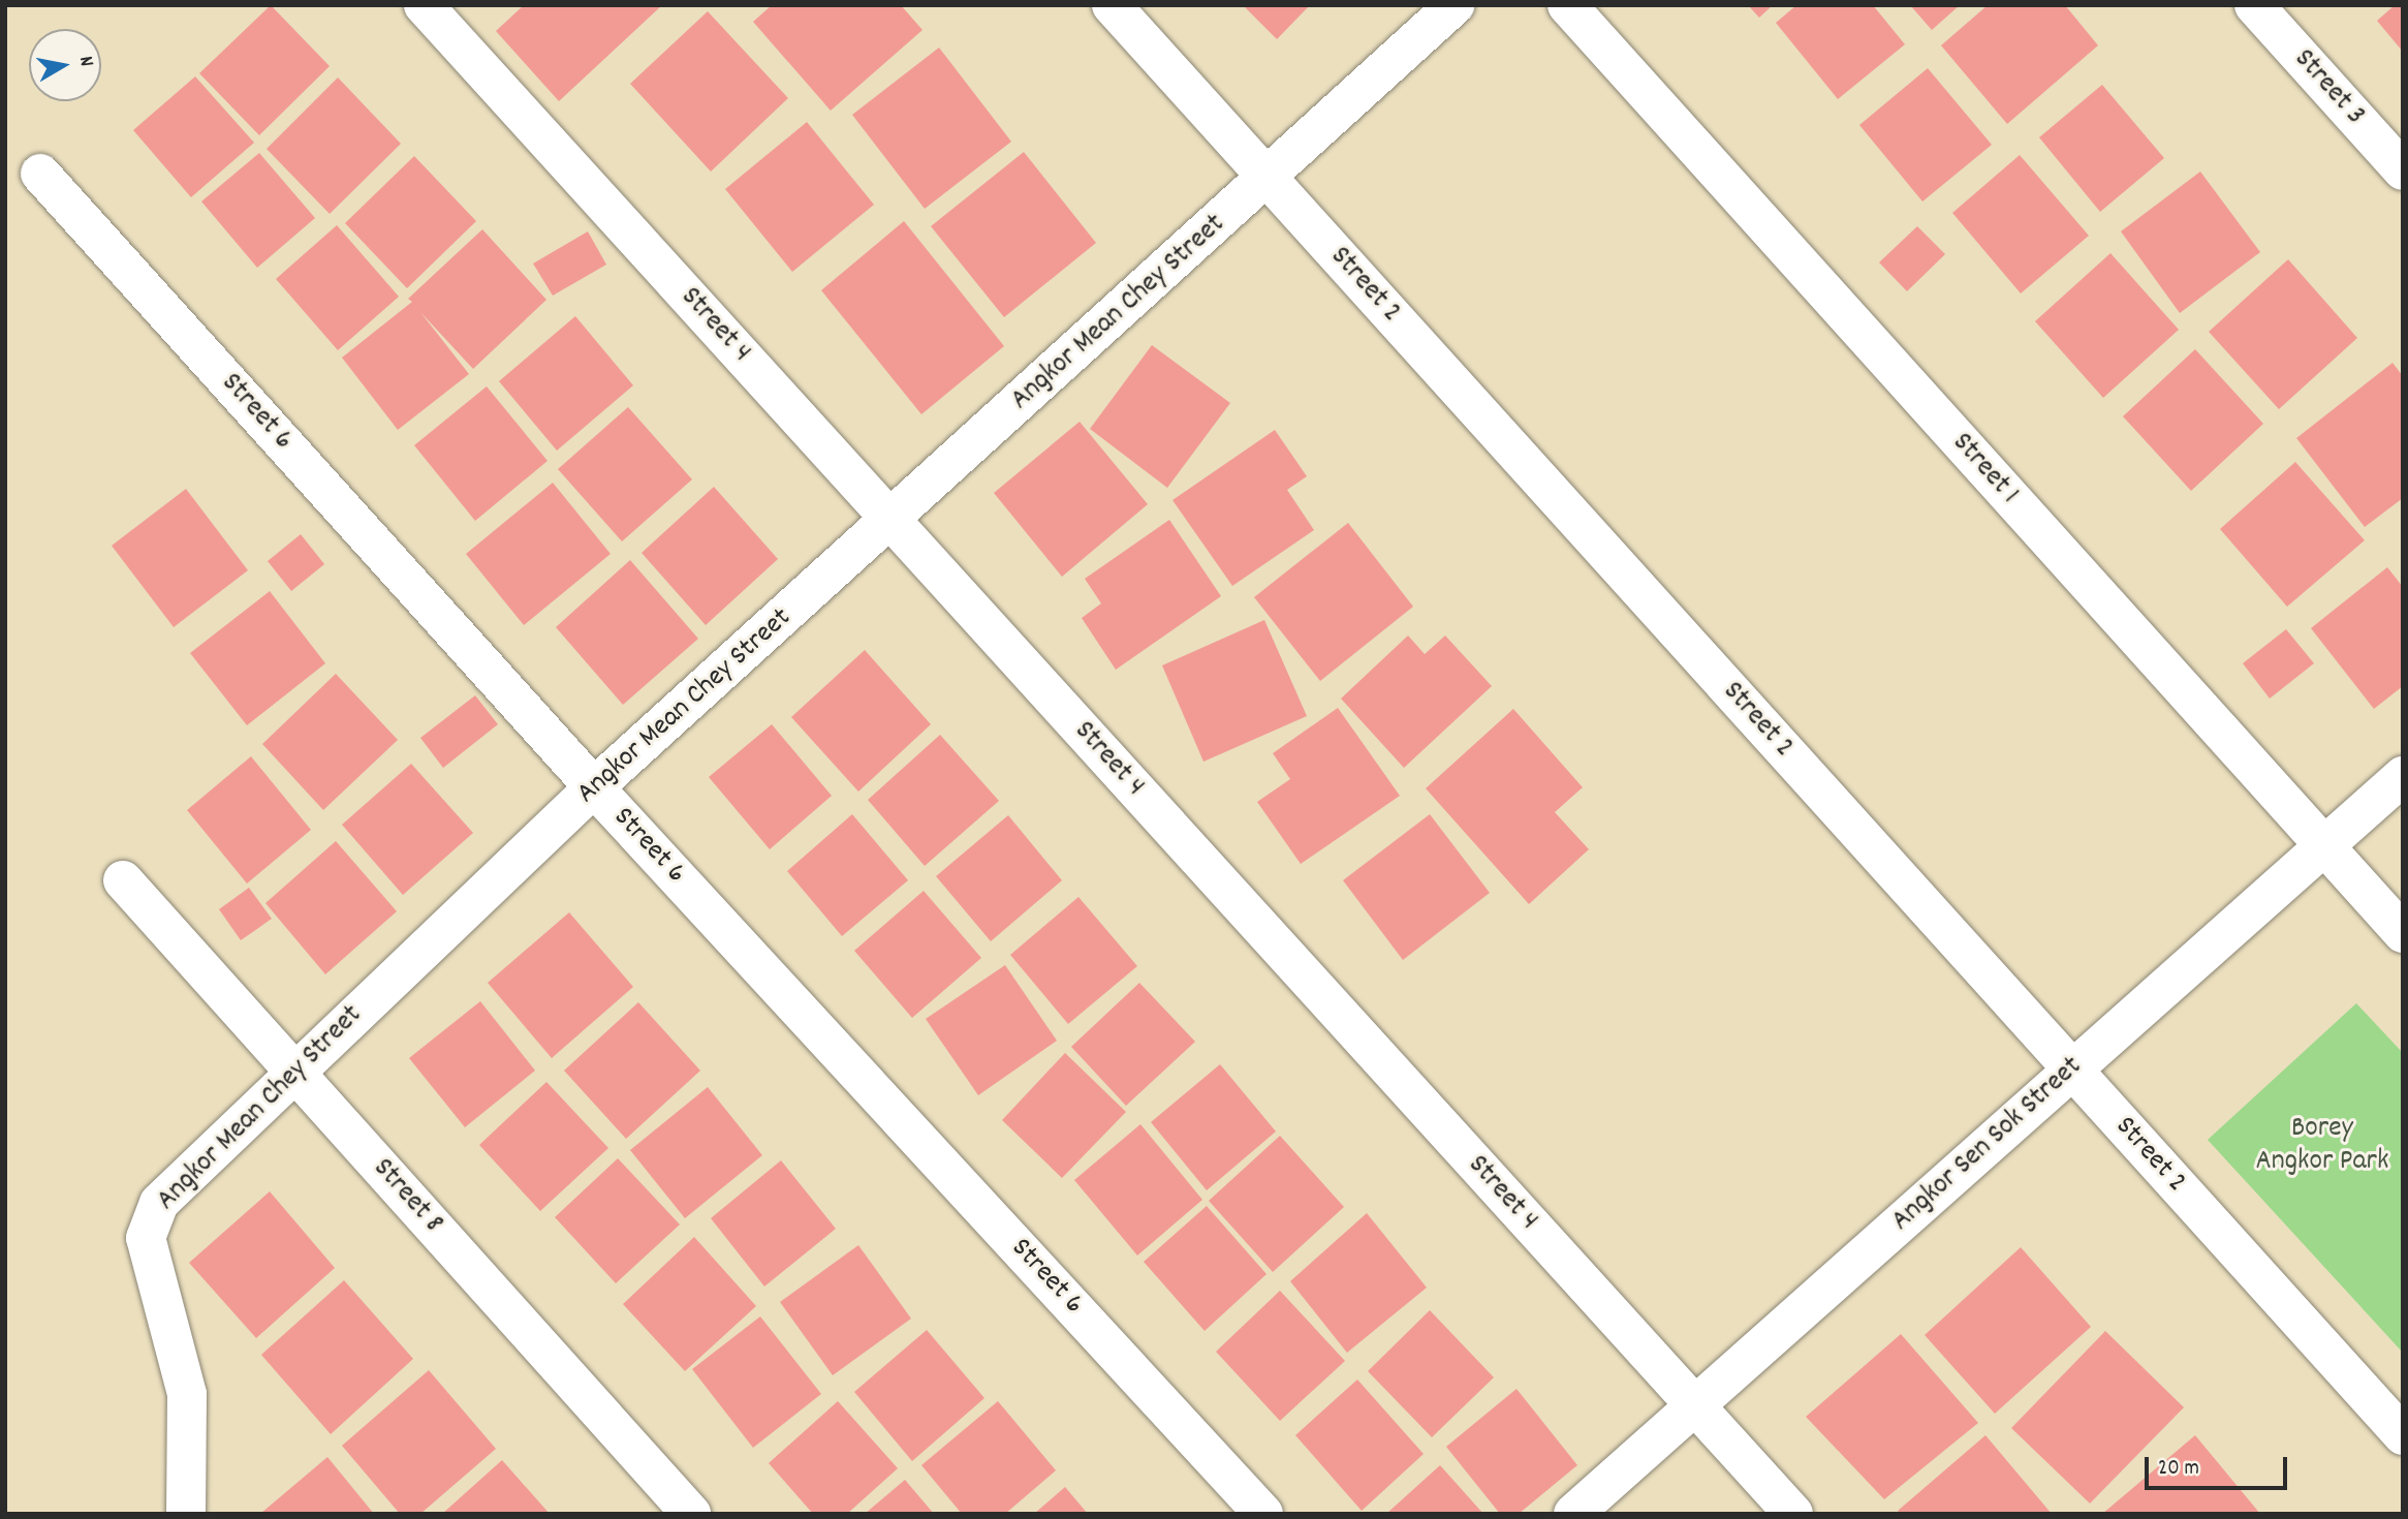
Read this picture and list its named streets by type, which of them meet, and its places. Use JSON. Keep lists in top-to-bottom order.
{
  "streets": {
    "street": [
      "Street 3",
      "Street 2",
      "Angkor Mean Chey Street",
      "Street 4",
      "Street 6",
      "Street 1",
      "Angkor Sen Sok Street",
      "Street 8"
    ]
  },
  "crossings": [
    ["Street 2", "Angkor Mean Chey Street"],
    ["Street 2", "Angkor Sen Sok Street"],
    ["Angkor Mean Chey Street", "Street 4"],
    ["Angkor Mean Chey Street", "Street 6"],
    ["Angkor Mean Chey Street", "Street 8"],
    ["Street 4", "Angkor Sen Sok Street"],
    ["Street 1", "Angkor Sen Sok Street"]
  ],
  "parks": ["Borey Angkor Park"],
  "scale_bar": "20 m",
  "north": "right"
}
